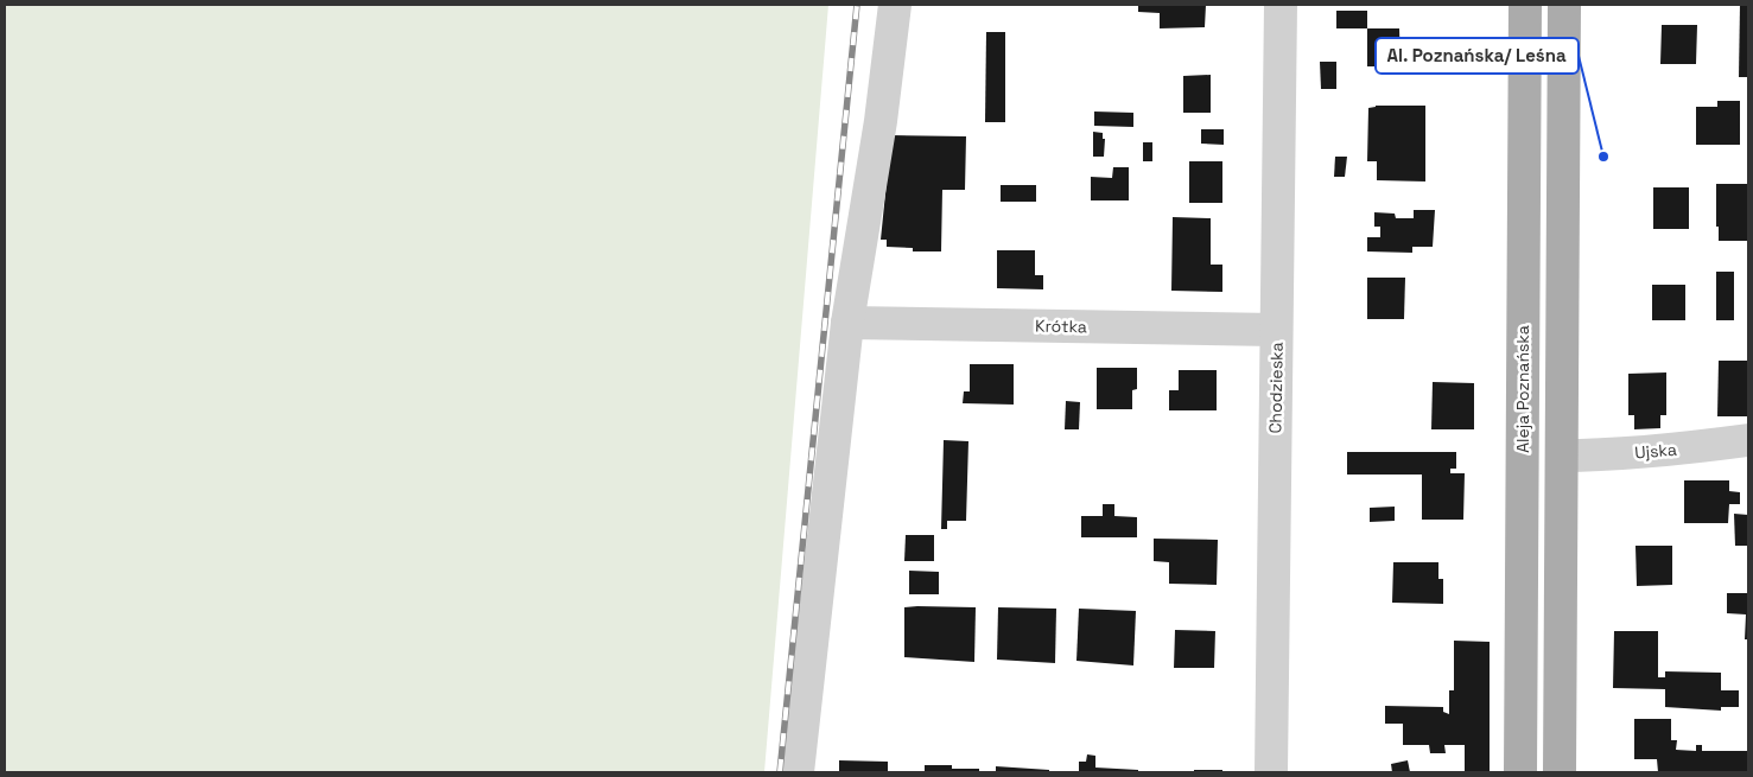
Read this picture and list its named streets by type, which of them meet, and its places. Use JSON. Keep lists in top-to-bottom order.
{
  "streets": {
    "main road": ["Aleja Poznańska"],
    "street": ["Krótka", "Chodzieska", "Ujska"]
  },
  "crossings": [
    ["Krótka", "Chodzieska"]
  ],
  "places": ["Al. Poznańska/ Leśna"]
}
